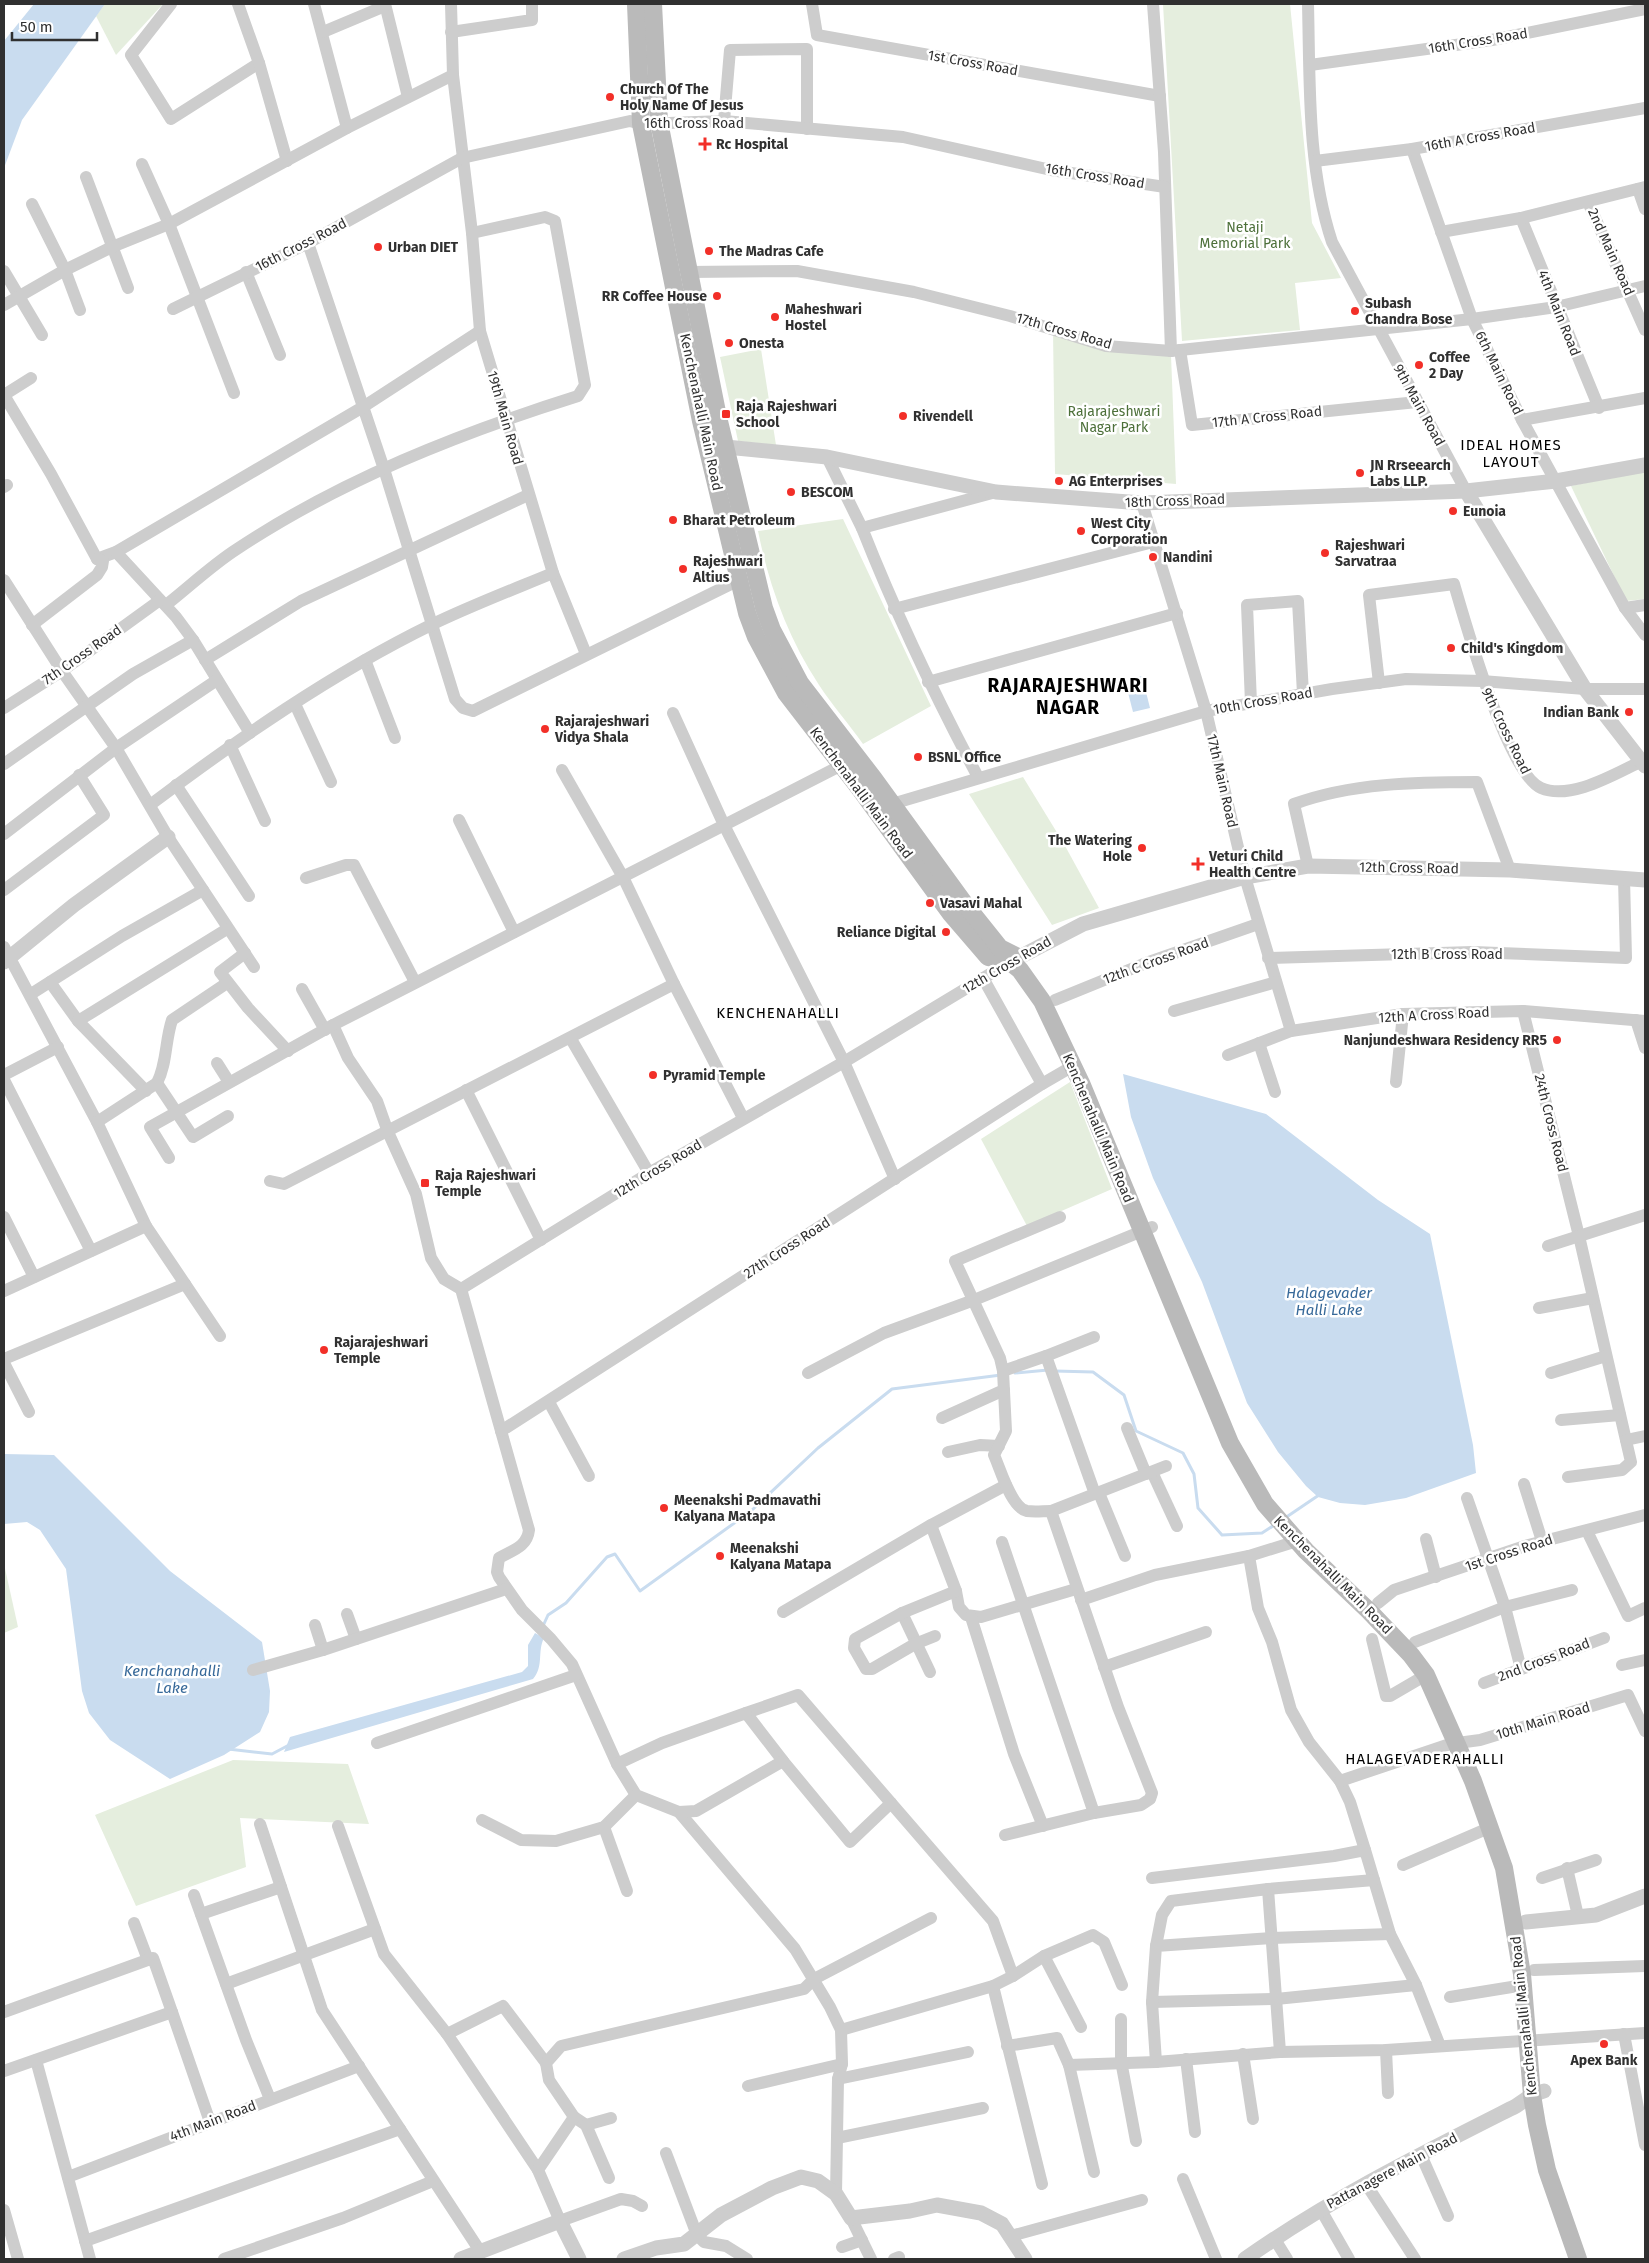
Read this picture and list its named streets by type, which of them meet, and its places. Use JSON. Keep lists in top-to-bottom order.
{
  "streets": {
    "main road": ["Kenchenahalli Main Road"],
    "street": [
      "16th Cross Road",
      "1st Cross Road",
      "16th A Cross Road",
      "2nd Main Road",
      "4th Main Road",
      "17th Cross Road",
      "6th Main Road",
      "9th Main Road",
      "17th A Cross Road",
      "19th Main Road",
      "18th Cross Road",
      "7th Cross Road",
      "10th Cross Road",
      "9th Cross Road",
      "17th Main Road",
      "12th Cross Road",
      "12th B Cross Road",
      "12th C Cross Road",
      "12th A Cross Road",
      "24th Cross Road",
      "27th Cross Road",
      "2nd Cross Road",
      "10th Main Road",
      "Pattanagere Main Road"
    ]
  },
  "crossings": [
    ["16th Cross Road", "9th Main Road"],
    ["16th Cross Road", "Kenchenahalli Main Road"],
    ["16th Cross Road", "19th Main Road"],
    ["1st Cross Road", "Kenchenahalli Main Road"],
    ["16th A Cross Road", "6th Main Road"],
    ["16th A Cross Road", "9th Main Road"],
    ["2nd Main Road", "17th Cross Road"],
    ["4th Main Road", "17th Cross Road"],
    ["17th Cross Road", "6th Main Road"],
    ["17th Cross Road", "9th Main Road"],
    ["17th Cross Road", "Kenchenahalli Main Road"],
    ["17th Cross Road", "17th A Cross Road"],
    ["6th Main Road", "18th Cross Road"],
    ["9th Main Road", "17th A Cross Road"],
    ["9th Main Road", "18th Cross Road"],
    ["9th Main Road", "10th Cross Road"],
    ["9th Main Road", "9th Cross Road"],
    ["Kenchenahalli Main Road", "18th Cross Road"],
    ["Kenchenahalli Main Road", "10th Cross Road"],
    ["Kenchenahalli Main Road", "12th Cross Road"],
    ["Kenchenahalli Main Road", "12th C Cross Road"],
    ["Kenchenahalli Main Road", "27th Cross Road"],
    ["Kenchenahalli Main Road", "10th Main Road"],
    ["Kenchenahalli Main Road", "Pattanagere Main Road"],
    ["19th Main Road", "7th Cross Road"],
    ["18th Cross Road", "17th Main Road"],
    ["10th Cross Road", "9th Cross Road"],
    ["10th Cross Road", "17th Main Road"],
    ["17th Main Road", "12th Cross Road"],
    ["17th Main Road", "12th B Cross Road"],
    ["17th Main Road", "12th C Cross Road"],
    ["17th Main Road", "12th A Cross Road"],
    ["12th Cross Road", "12th B Cross Road"],
    ["12th A Cross Road", "24th Cross Road"]
  ],
  "districts": [
    "IDEAL HOMES LAYOUT",
    "RAJARAJESHWARI NAGAR",
    "KENCHENAHALLI",
    "HALAGEVADERAHALLI"
  ],
  "water": ["Halagevader Halli Lake", "Kenchanahalli Lake"],
  "parks": ["Netaji Memorial Park", "Rajarajeshwari Nagar Park"],
  "places": {
    "other": [
      "Church Of The Holy Name Of Jesus",
      "Urban DIET",
      "The Madras Cafe",
      "RR Coffee House",
      "Subash Chandra Bose",
      "Maheshwari Hostel",
      "Onesta",
      "Coffee 2 Day",
      "Rivendell",
      "JN Rrseearch Labs LLP.",
      "AG Enterprises",
      "BESCOM",
      "Eunoia",
      "Bharat Petroleum",
      "West City Corporation",
      "Rajeshwari Sarvatraa",
      "Nandini",
      "Rajeshwari Altius",
      "Child's Kingdom",
      "Indian Bank",
      "Rajarajeshwari Vidya Shala",
      "BSNL Office",
      "The Watering Hole",
      "Vasavi Mahal",
      "Reliance Digital",
      "Nanjundeshwara Residency RR5",
      "Pyramid Temple",
      "Rajarajeshwari Temple",
      "Meenakshi Padmavathi Kalyana Matapa",
      "Meenakshi Kalyana Matapa",
      "Apex Bank"
    ],
    "health": ["Rc Hospital", "Veturi Child Health Centre"],
    "transit": ["Raja Rajeshwari School", "Raja Rajeshwari Temple"]
  },
  "scale_bar": "50 m"
}
